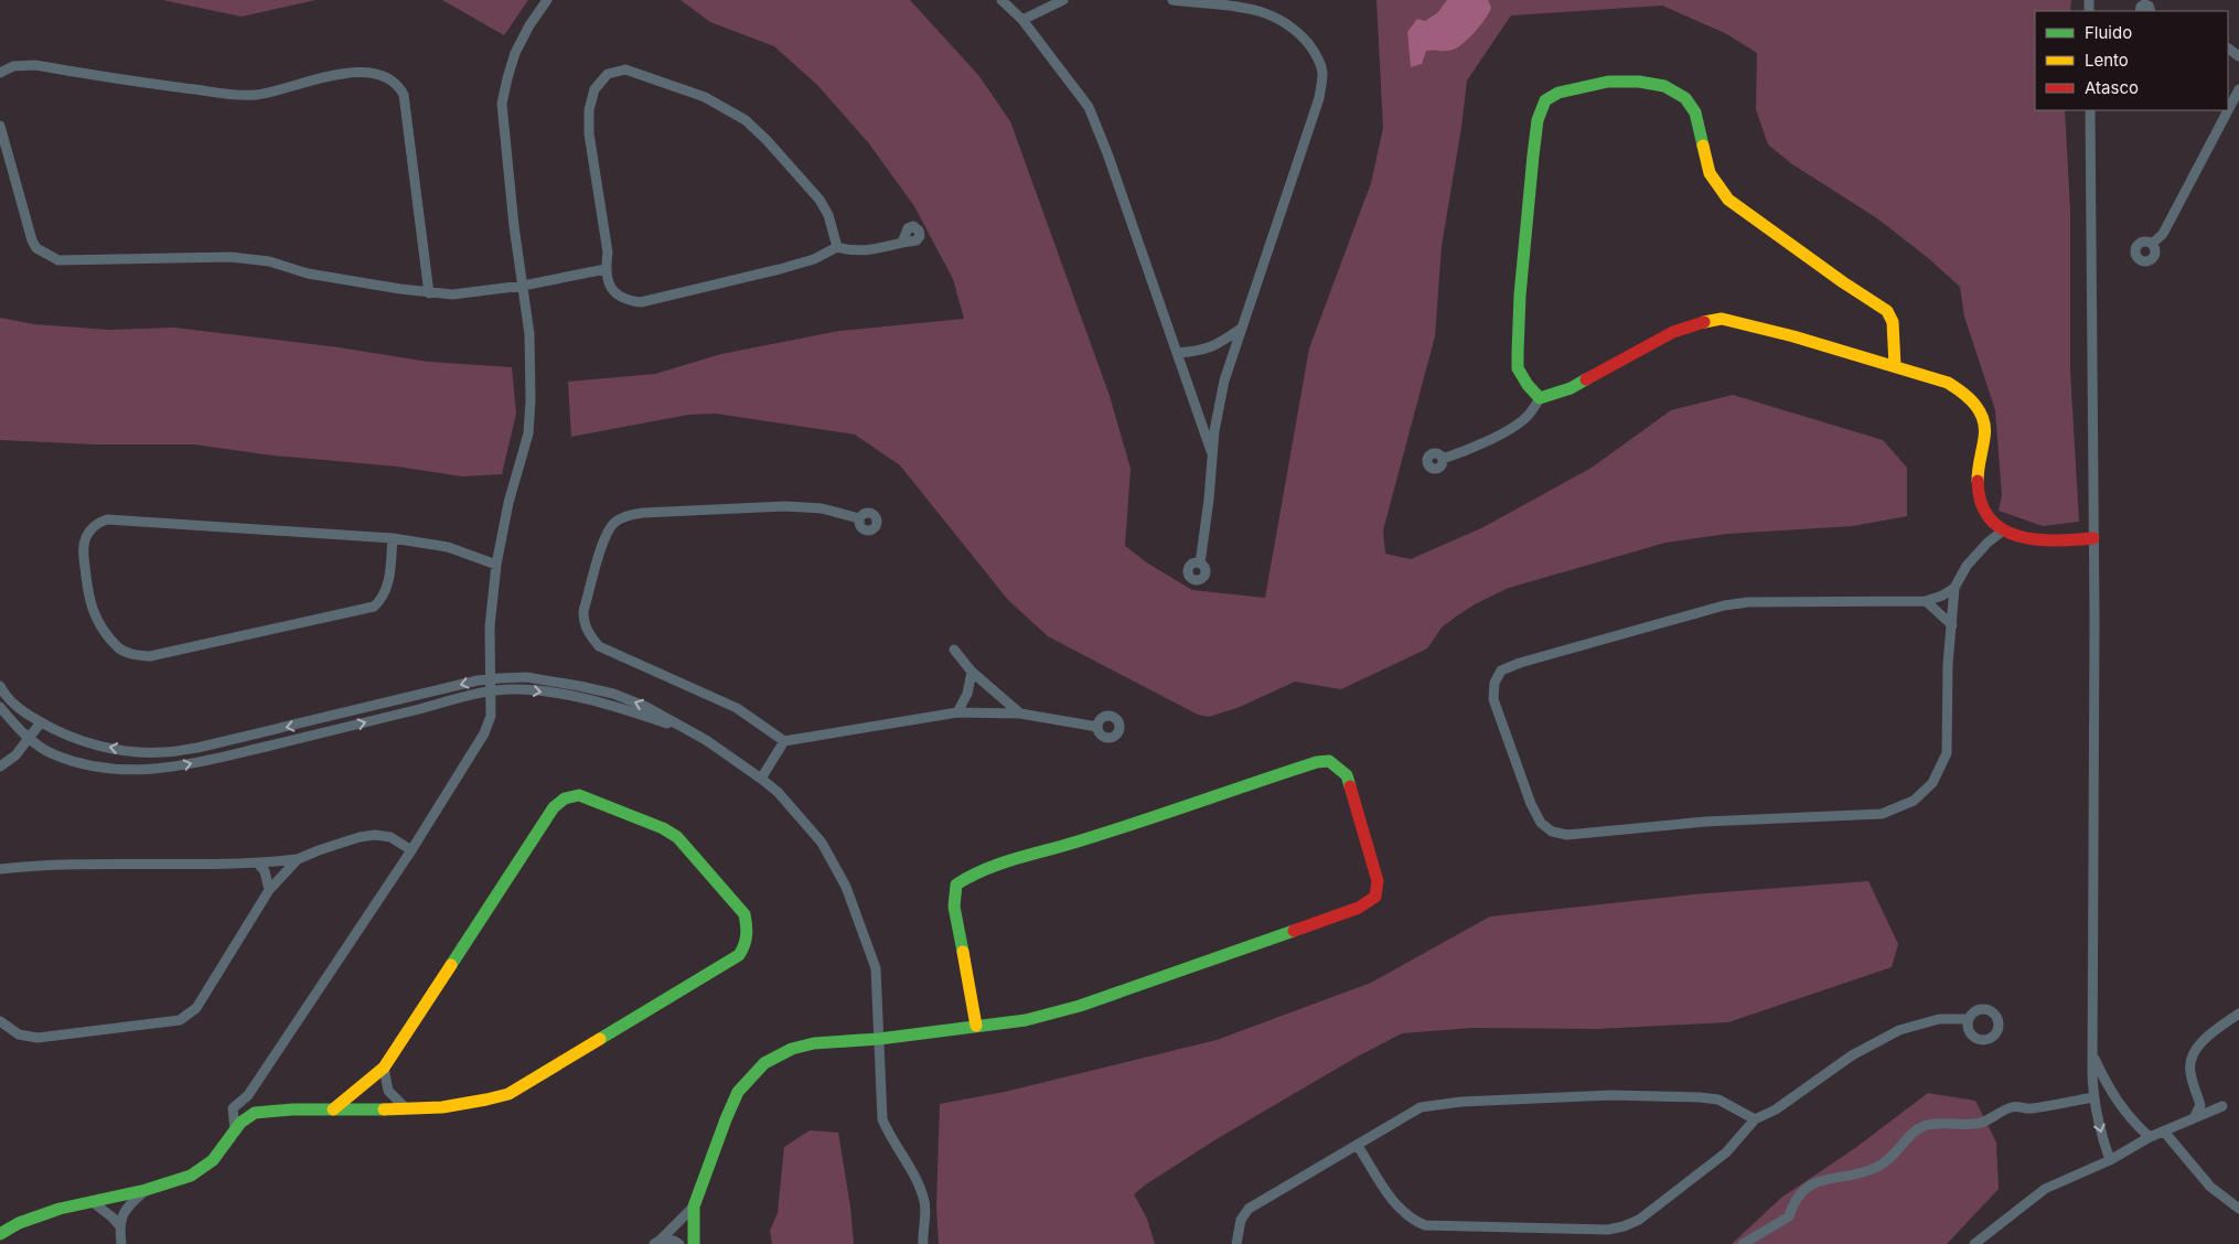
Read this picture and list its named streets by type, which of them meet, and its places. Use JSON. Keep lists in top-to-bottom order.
{
  "legend": ["Fluido", "Lento", "Atasco"]
}
